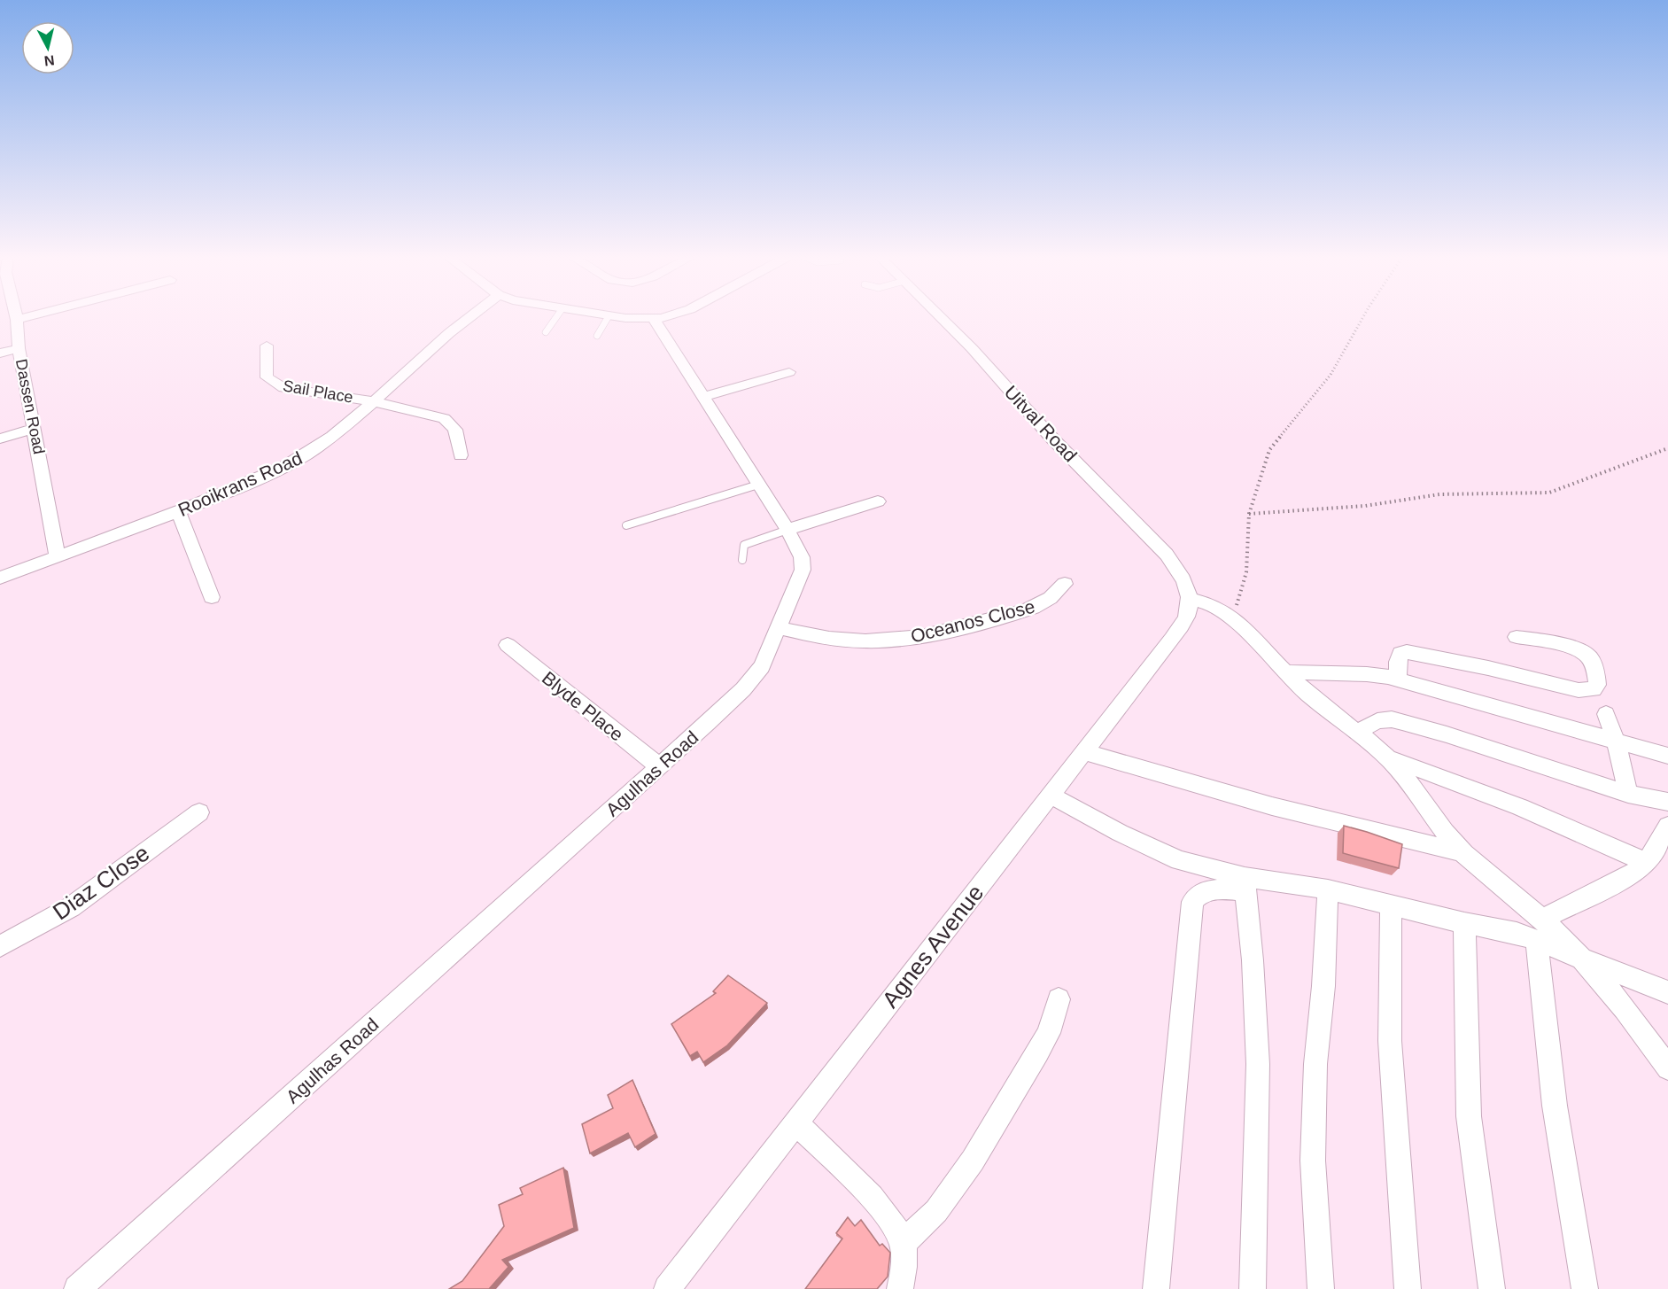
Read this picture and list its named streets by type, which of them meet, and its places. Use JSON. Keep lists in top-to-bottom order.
{
  "streets": {
    "street": [
      "Sail Place",
      "Dassen Road",
      "Uitval Road",
      "Rooikrans Road",
      "Oceanos Close",
      "Blyde Place",
      "Agulhas Road",
      "Diaz Close",
      "Agnes Avenue"
    ]
  },
  "crossings": [
    ["Sail Place", "Rooikrans Road"],
    ["Dassen Road", "Rooikrans Road"],
    ["Uitval Road", "Agnes Avenue"],
    ["Oceanos Close", "Agulhas Road"],
    ["Blyde Place", "Agulhas Road"]
  ],
  "north": "bottom"
}
